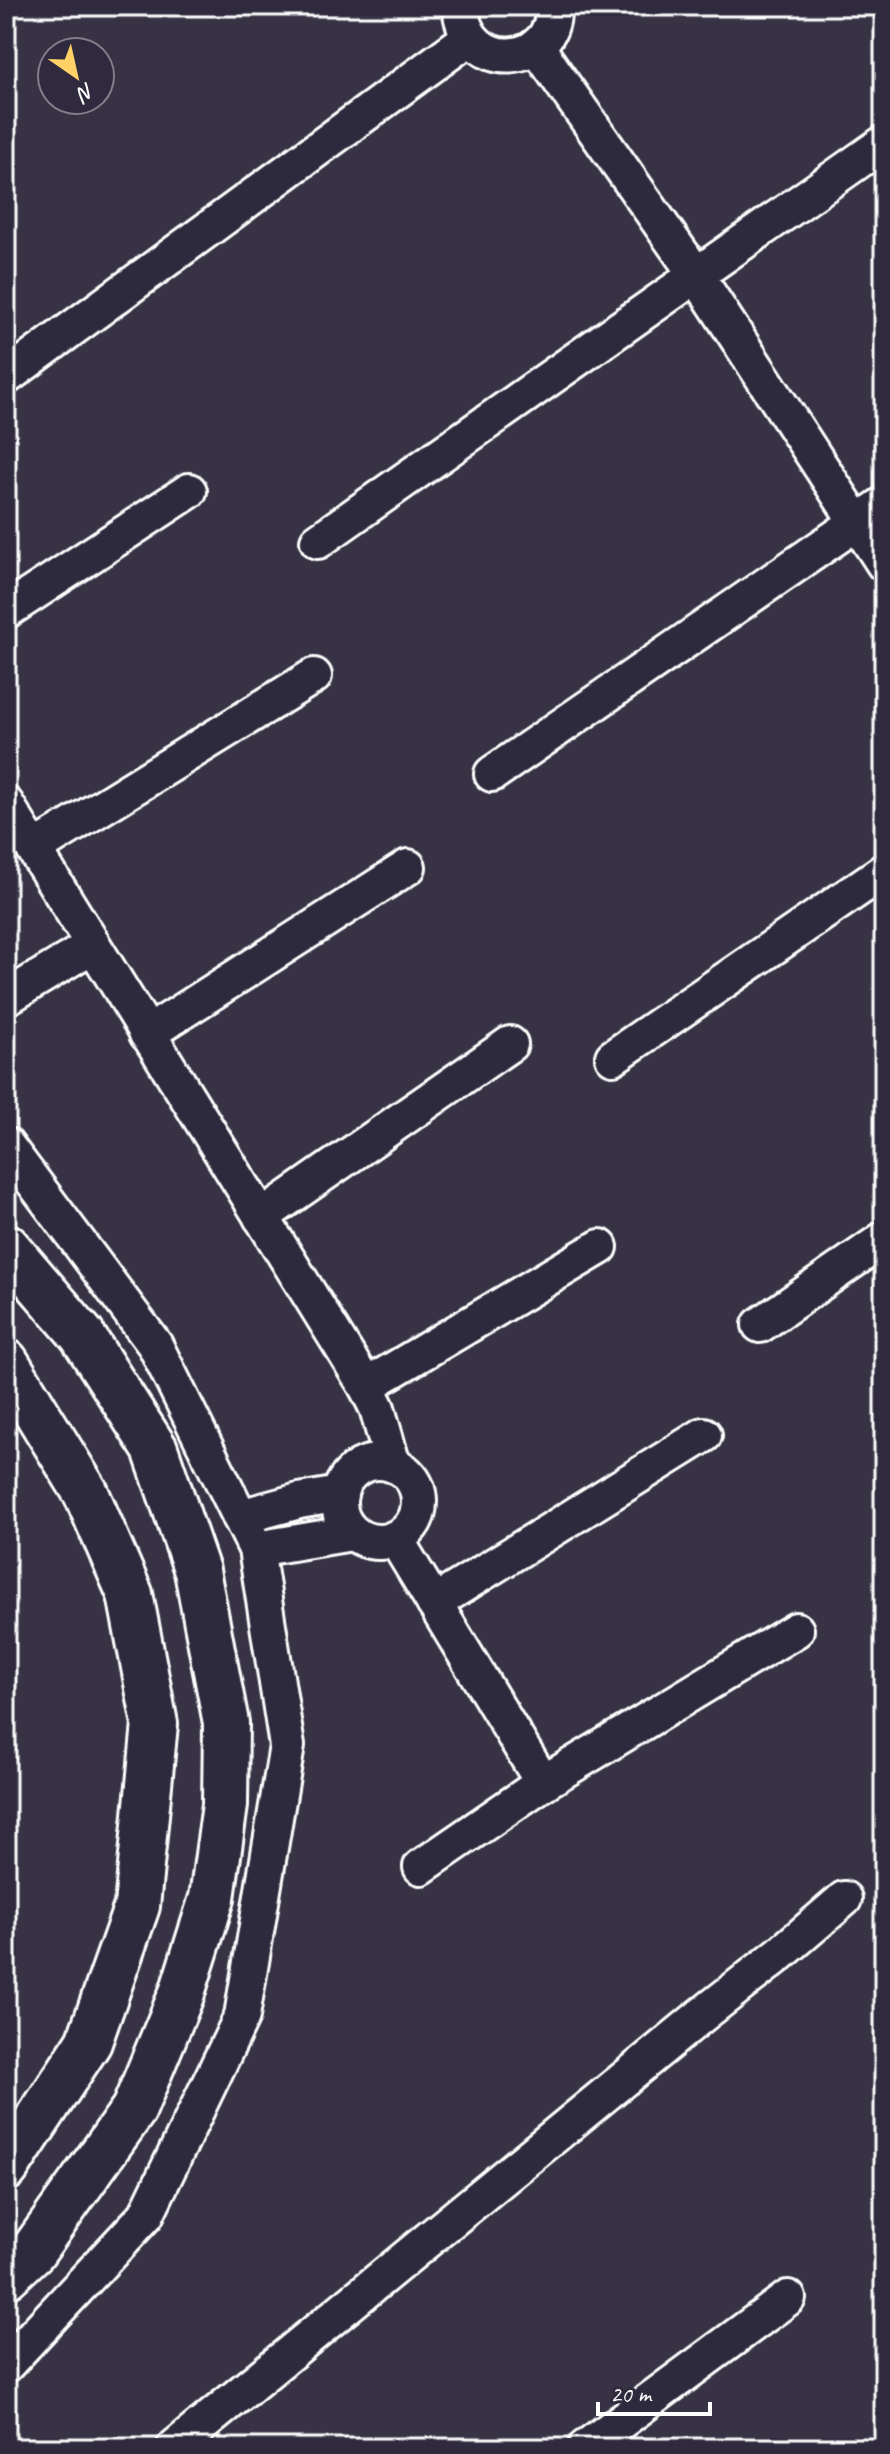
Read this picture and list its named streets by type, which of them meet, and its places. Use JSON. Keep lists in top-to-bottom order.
{
  "scale_bar": "20 m",
  "north": "bottom right"
}
